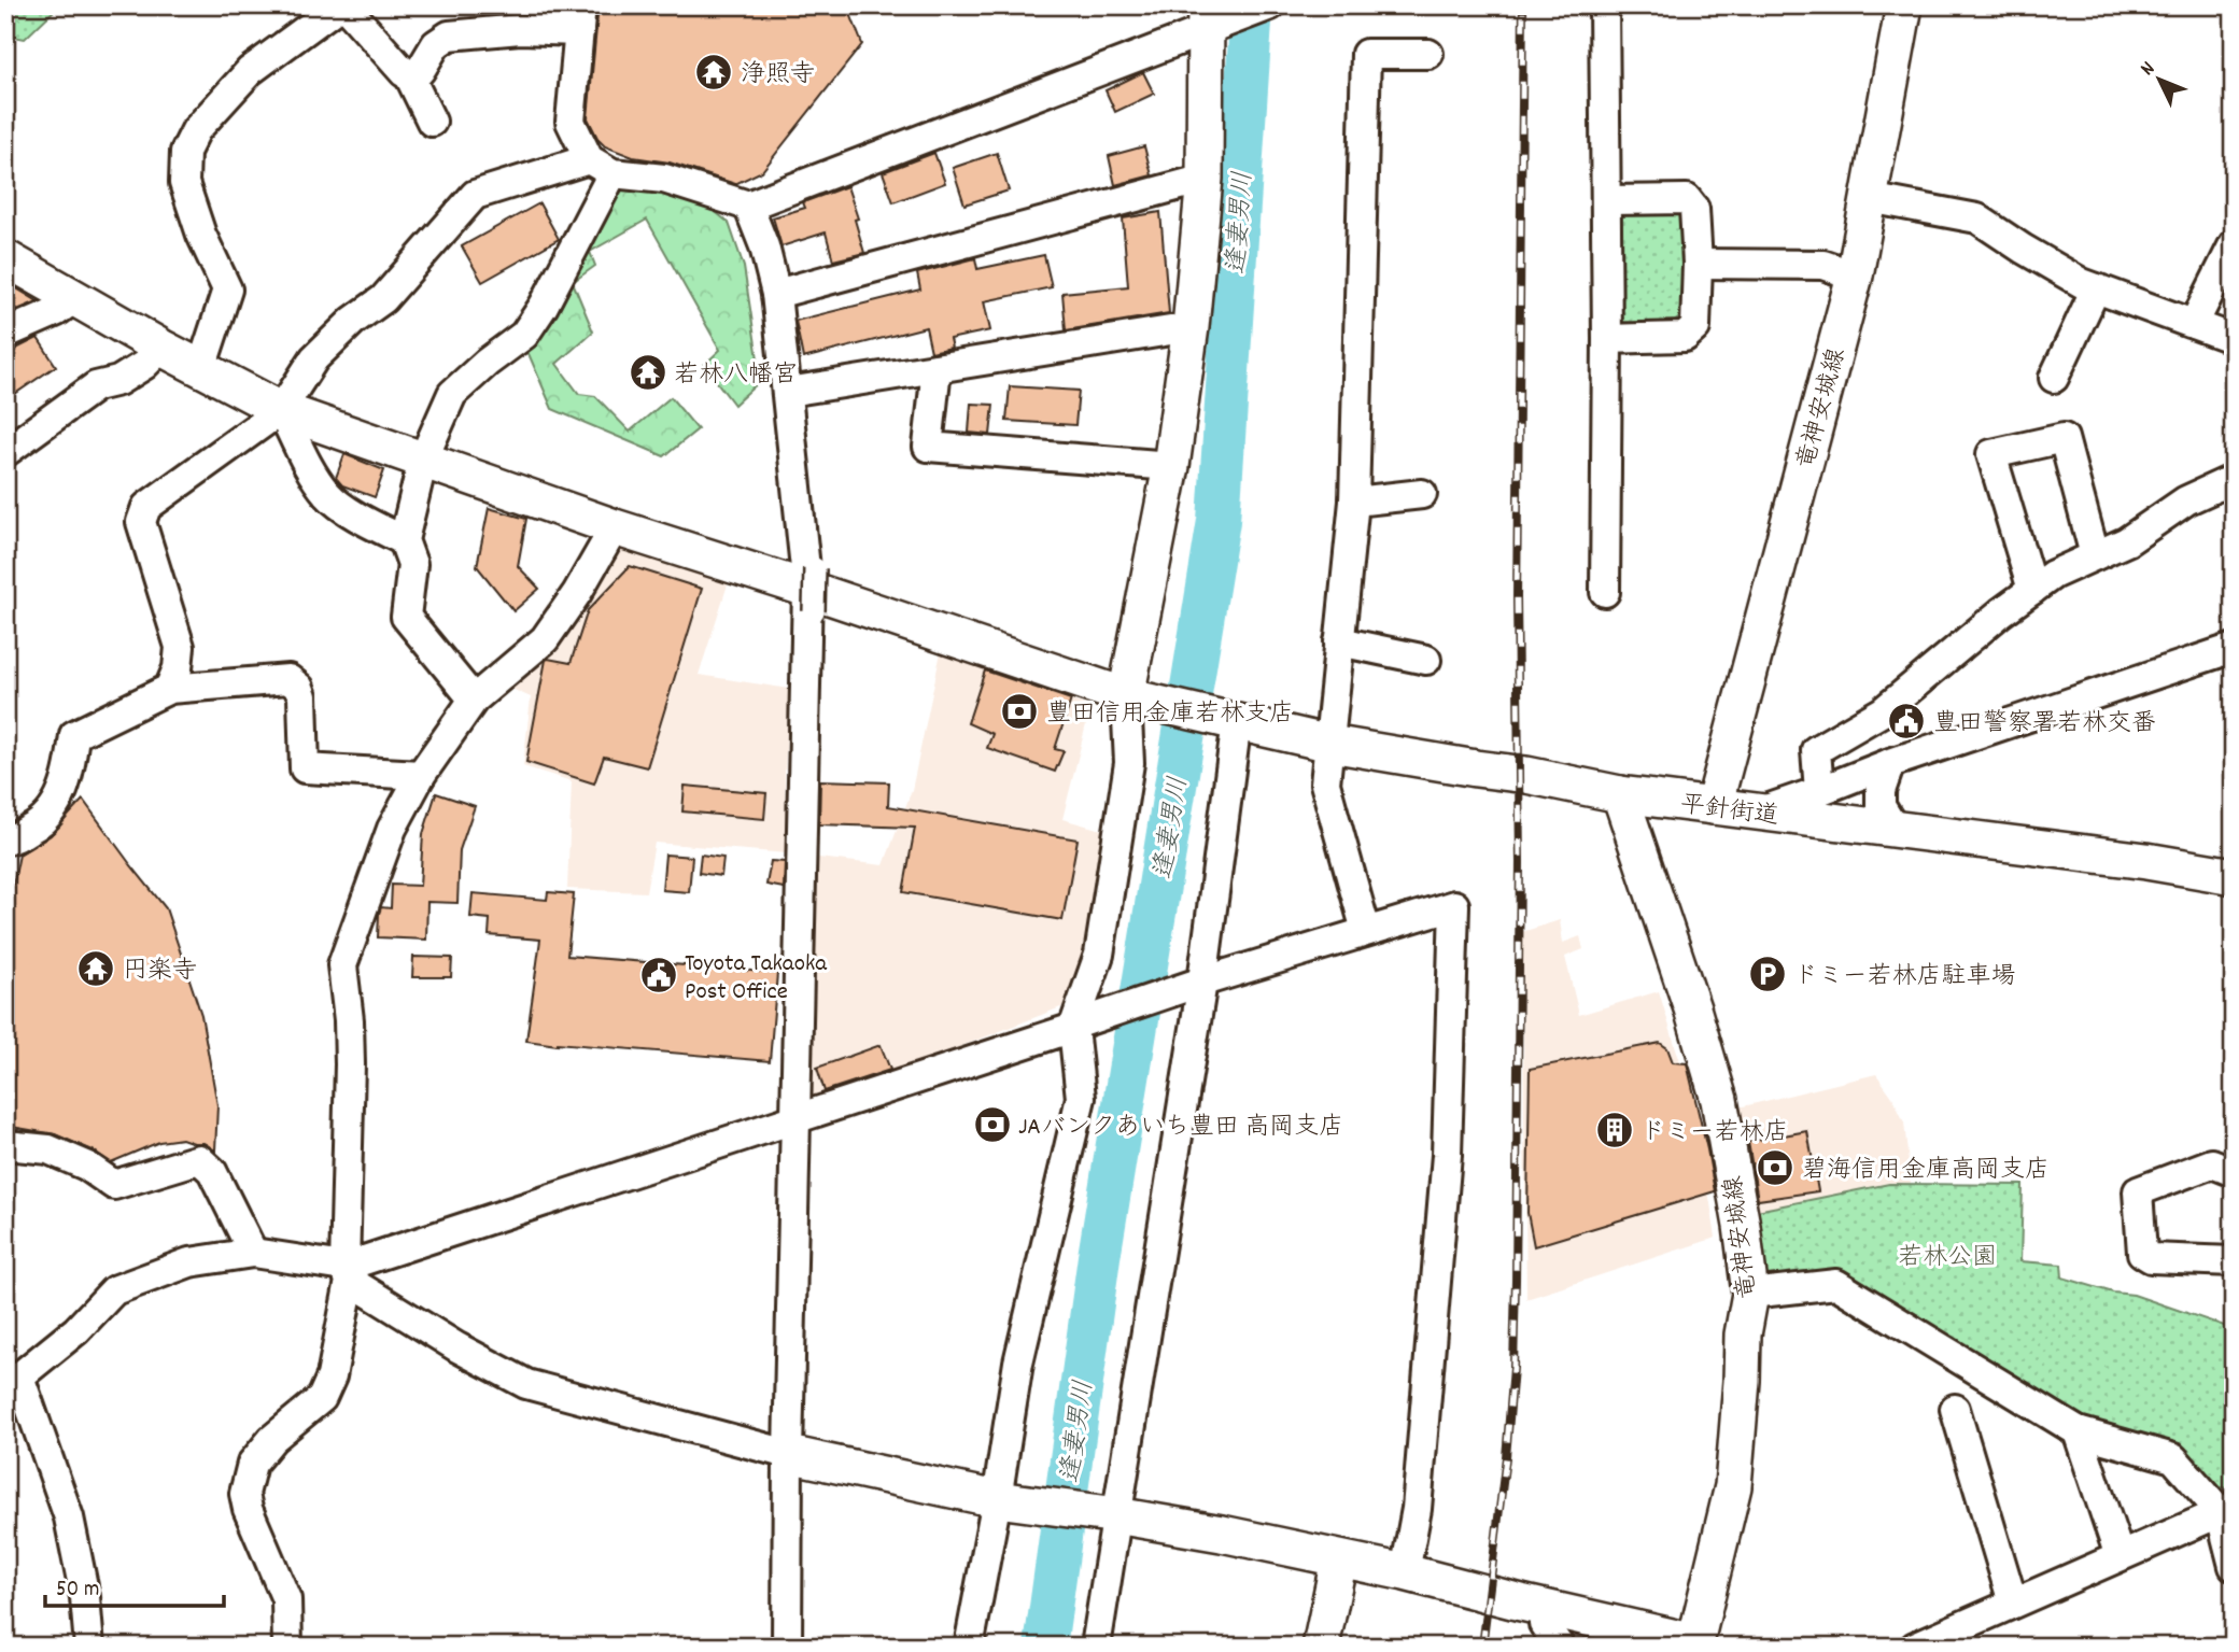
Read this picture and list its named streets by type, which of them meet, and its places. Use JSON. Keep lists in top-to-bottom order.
{
  "streets": {
    "street": ["竜神安城線", "平針街道"]
  },
  "crossings": [
    ["竜神安城線", "平針街道"]
  ],
  "water": ["逢妻男川"],
  "parks": ["若林公園"],
  "places": {
    "temple": ["浄照寺", "若林八幡宮", "円楽寺"],
    "bank": ["豊田信用金庫若林支店", "JAバンクあいち豊田 高岡支店", "碧海信用金庫高岡支店"],
    "public building": ["豊田警察署若林交番", "Toyota Takaoka Post Office"],
    "parking": ["ドミー若林店駐車場"],
    "building": ["ドミー若林店"]
  },
  "scale_bar": "50 m",
  "north": "top left"
}
